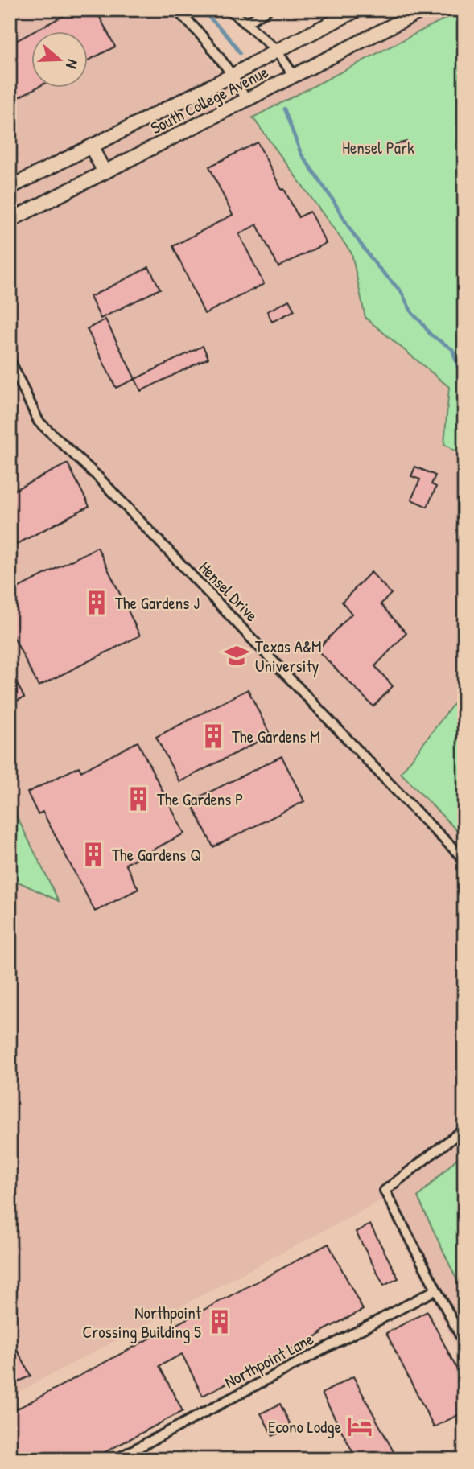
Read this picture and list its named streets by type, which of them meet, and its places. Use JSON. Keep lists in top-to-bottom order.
{
  "streets": {
    "main road": ["South College Avenue"],
    "street": ["Hensel Drive", "Northpoint Lane"]
  },
  "parks": ["Hensel Park"],
  "places": {
    "building": [
      "The Gardens J",
      "The Gardens M",
      "The Gardens P",
      "The Gardens Q",
      "Northpoint Crossing Building 5"
    ],
    "school or university": ["Texas A&M University"],
    "hotel": ["Econo Lodge"]
  },
  "north": "right"
}
